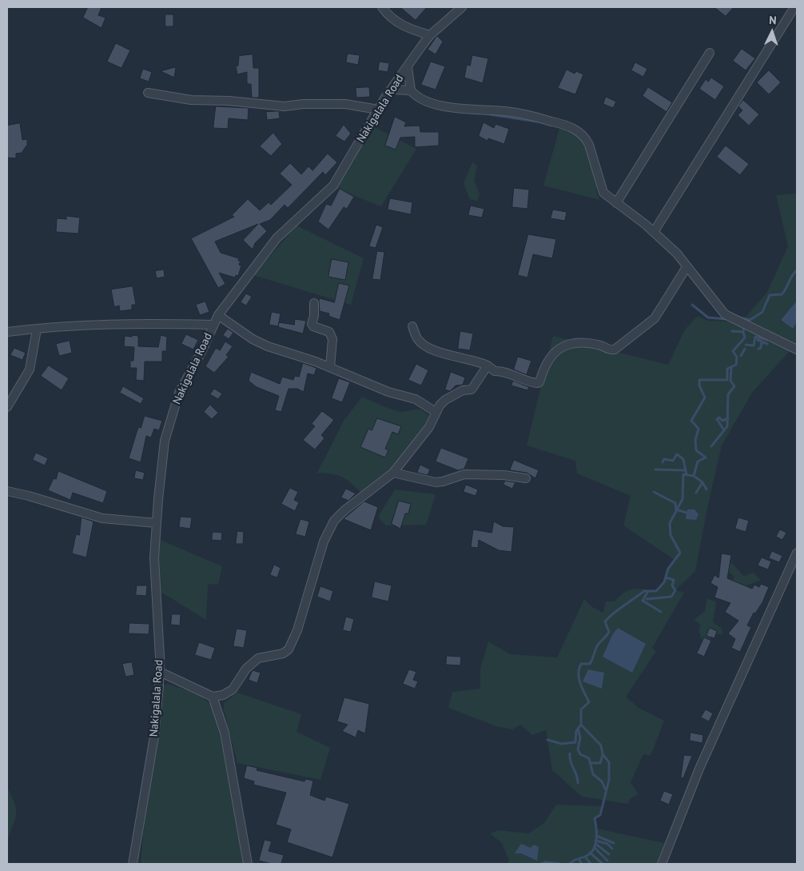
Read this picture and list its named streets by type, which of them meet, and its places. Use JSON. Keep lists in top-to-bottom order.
{
  "streets": {
    "street": ["Nakigalala Road"]
  },
  "north": "top"
}
